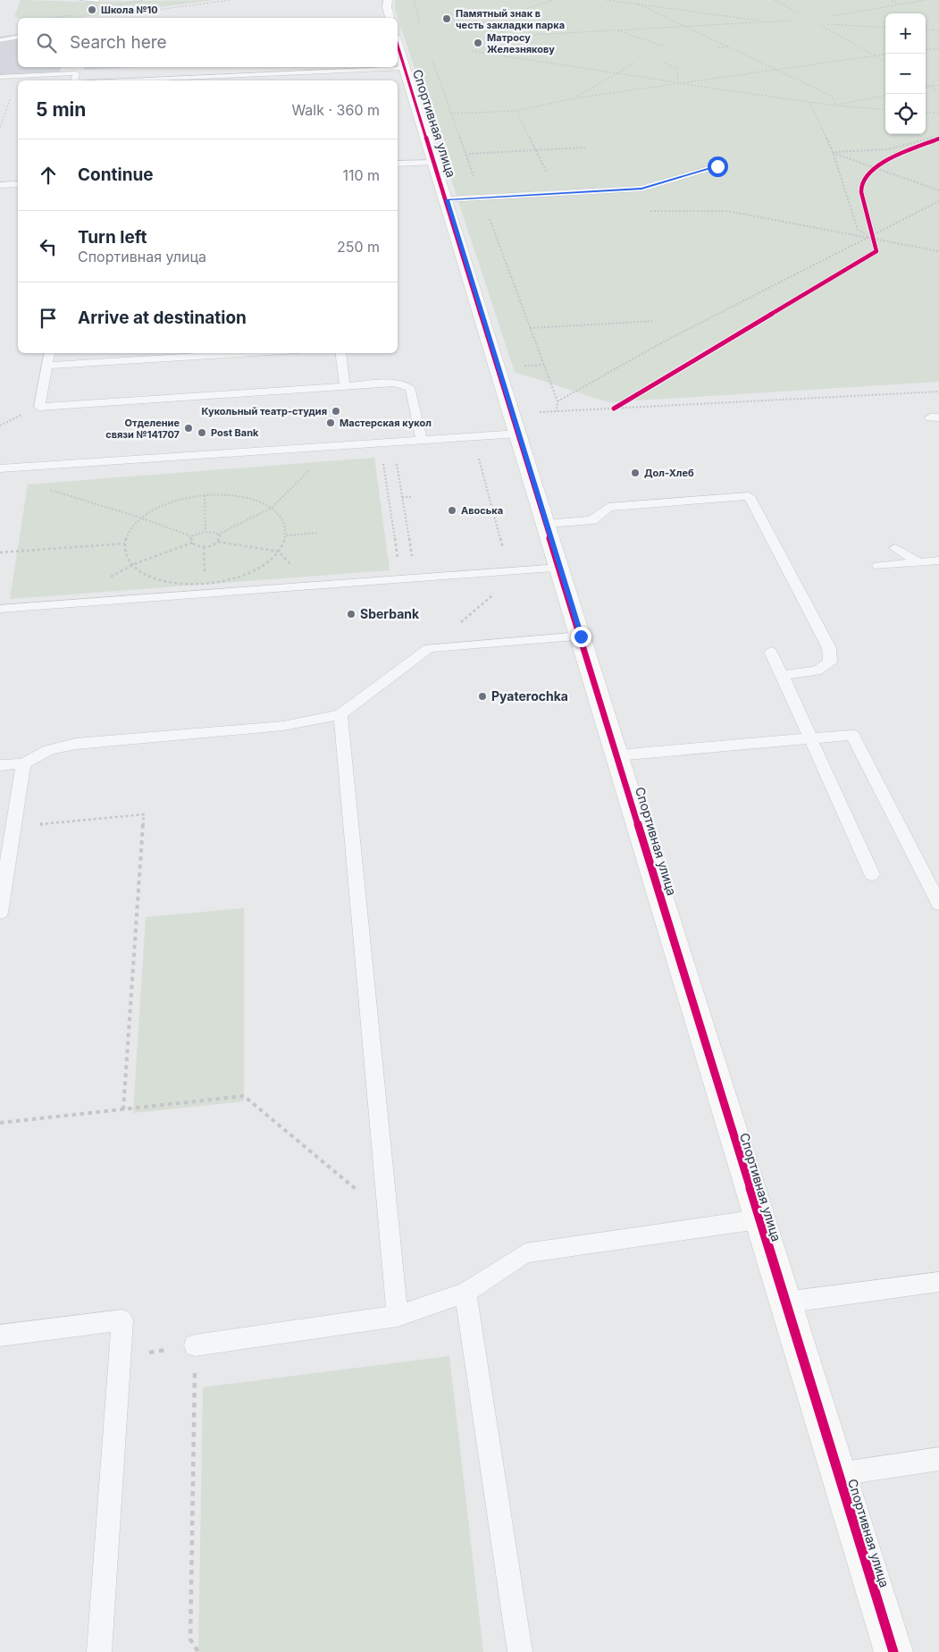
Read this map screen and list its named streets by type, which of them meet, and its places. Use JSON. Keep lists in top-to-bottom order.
{
  "streets": {
    "street": ["Спортивная улица"]
  },
  "places": [
    "Школа №10",
    "Памятный знак в честь закладки парка",
    "Матросу Железнякову",
    "Кукольный театр-студия",
    "Мастерская кукол",
    "Отделение связи №141707",
    "Post Bank",
    "Дол-Хлеб",
    "Авоська",
    "Sberbank",
    "Pyaterochka"
  ],
  "page": {
    "map_buttons": ["+", "−"],
    "search": "Search here",
    "heading": ["5 min", "Walk · 360 m"],
    "list": [
      ["Continue", "110 m"],
      ["Turn left", "Спортивная улица", "250 m"],
      "Arrive at destination"
    ]
  }
}
